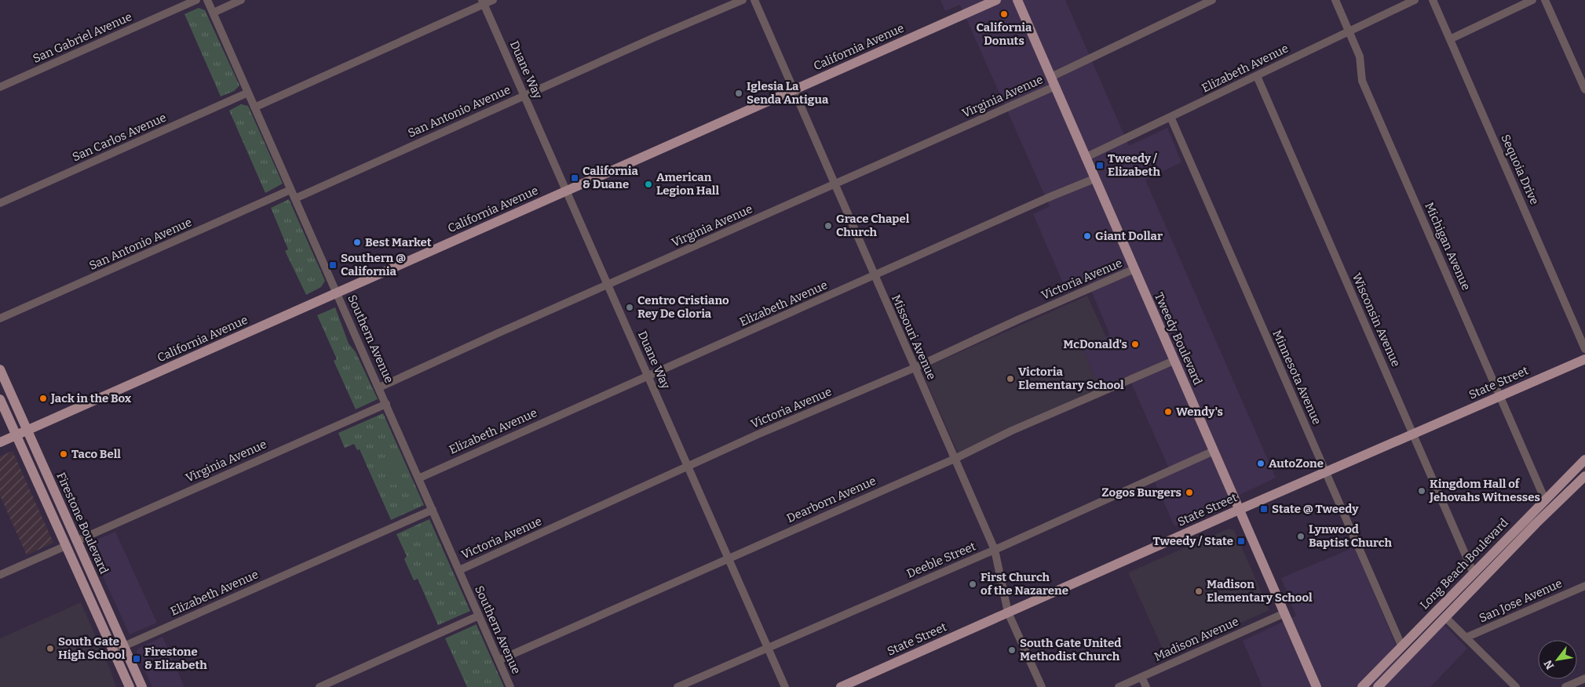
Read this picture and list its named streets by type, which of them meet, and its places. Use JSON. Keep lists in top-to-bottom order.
{
  "streets": {
    "main road": [
      "California Avenue",
      "Tweedy Boulevard",
      "State Street",
      "Firestone Boulevard",
      "Long Beach Boulevard"
    ],
    "street": [
      "San Gabriel Avenue",
      "Elizabeth Avenue",
      "Duane Way",
      "Virginia Avenue",
      "San Antonio Avenue",
      "San Carlos Avenue",
      "Sequoia Drive",
      "Michigan Avenue",
      "Victoria Avenue",
      "Wisconsin Avenue",
      "Missouri Avenue",
      "Southern Avenue",
      "Minnesota Avenue",
      "Dearborn Avenue",
      "Deeble Street",
      "San Jose Avenue",
      "Madison Avenue"
    ]
  },
  "crossings": [
    ["California Avenue", "Duane Way"],
    ["California Avenue", "Missouri Avenue"],
    ["California Avenue", "Southern Avenue"],
    ["California Avenue", "Firestone Boulevard"],
    ["Elizabeth Avenue", "Duane Way"],
    ["Elizabeth Avenue", "Michigan Avenue"],
    ["Elizabeth Avenue", "Wisconsin Avenue"],
    ["Elizabeth Avenue", "Missouri Avenue"],
    ["Elizabeth Avenue", "Southern Avenue"],
    ["Elizabeth Avenue", "Tweedy Boulevard"],
    ["Elizabeth Avenue", "Minnesota Avenue"],
    ["Elizabeth Avenue", "Firestone Boulevard"],
    ["Duane Way", "Virginia Avenue"],
    ["Duane Way", "San Antonio Avenue"],
    ["Duane Way", "Victoria Avenue"],
    ["Duane Way", "Dearborn Avenue"],
    ["Duane Way", "Deeble Street"],
    ["Virginia Avenue", "Missouri Avenue"],
    ["Virginia Avenue", "Southern Avenue"],
    ["Virginia Avenue", "Tweedy Boulevard"],
    ["Virginia Avenue", "Firestone Boulevard"],
    ["San Antonio Avenue", "Southern Avenue"],
    ["San Carlos Avenue", "Southern Avenue"],
    ["Michigan Avenue", "State Street"],
    ["Michigan Avenue", "Long Beach Boulevard"],
    ["Victoria Avenue", "Missouri Avenue"],
    ["Victoria Avenue", "Southern Avenue"],
    ["Victoria Avenue", "Tweedy Boulevard"],
    ["Wisconsin Avenue", "State Street"],
    ["Wisconsin Avenue", "Long Beach Boulevard"],
    ["Missouri Avenue", "State Street"],
    ["Missouri Avenue", "Dearborn Avenue"],
    ["Missouri Avenue", "Deeble Street"],
    ["Southern Avenue", "Dearborn Avenue"],
    ["Tweedy Boulevard", "State Street"],
    ["Tweedy Boulevard", "Dearborn Avenue"],
    ["Tweedy Boulevard", "Deeble Street"],
    ["Tweedy Boulevard", "Madison Avenue"],
    ["Minnesota Avenue", "State Street"],
    ["Minnesota Avenue", "Long Beach Boulevard"]
  ],
  "places": {
    "other": [
      "California Donuts",
      "Iglesia La Senda Antigua",
      "American Legion Hall",
      "Grace Chapel Church",
      "Giant Dollar",
      "Best Market",
      "Centro Cristiano Rey De Gloria",
      "McDonald's",
      "Victoria Elementary School",
      "Jack in the Box",
      "Wendy's",
      "Taco Bell",
      "AutoZone",
      "Kingdom Hall of Jehovahs Witnesses",
      "Zogos Burgers",
      "Lynwood Baptist Church",
      "First Church of the Nazarene",
      "Madison Elementary School",
      "South Gate High School",
      "South Gate United Methodist Church"
    ],
    "transit": [
      "Tweedy / Elizabeth",
      "California & Duane",
      "Southern @ California",
      "State @ Tweedy",
      "Tweedy / State",
      "Firestone & Elizabeth"
    ]
  },
  "north": "bottom left"
}
